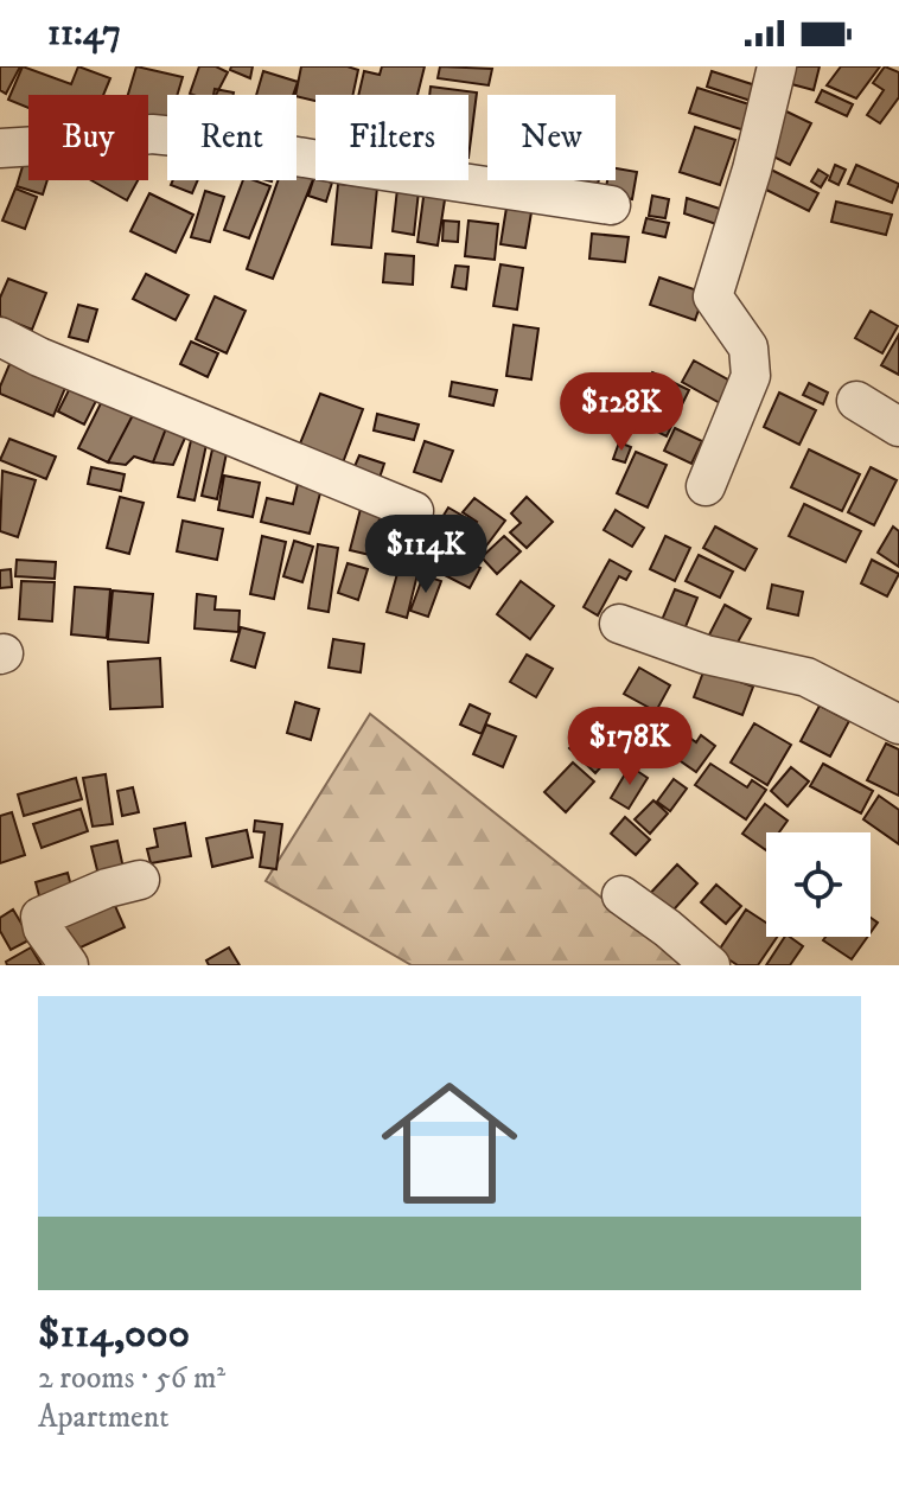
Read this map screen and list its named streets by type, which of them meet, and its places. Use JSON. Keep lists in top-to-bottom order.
{
  "page": {
    "status": "11:47",
    "chip": [
      "Buy",
      "Rent",
      "Filters",
      "New"
    ],
    "price": ["$128K", "$114K", "$178K"],
    "list": [
      {
        "name": "$114,000",
        "note": "2 rooms · 56 m² · Apartment"
      }
    ]
  }
}
